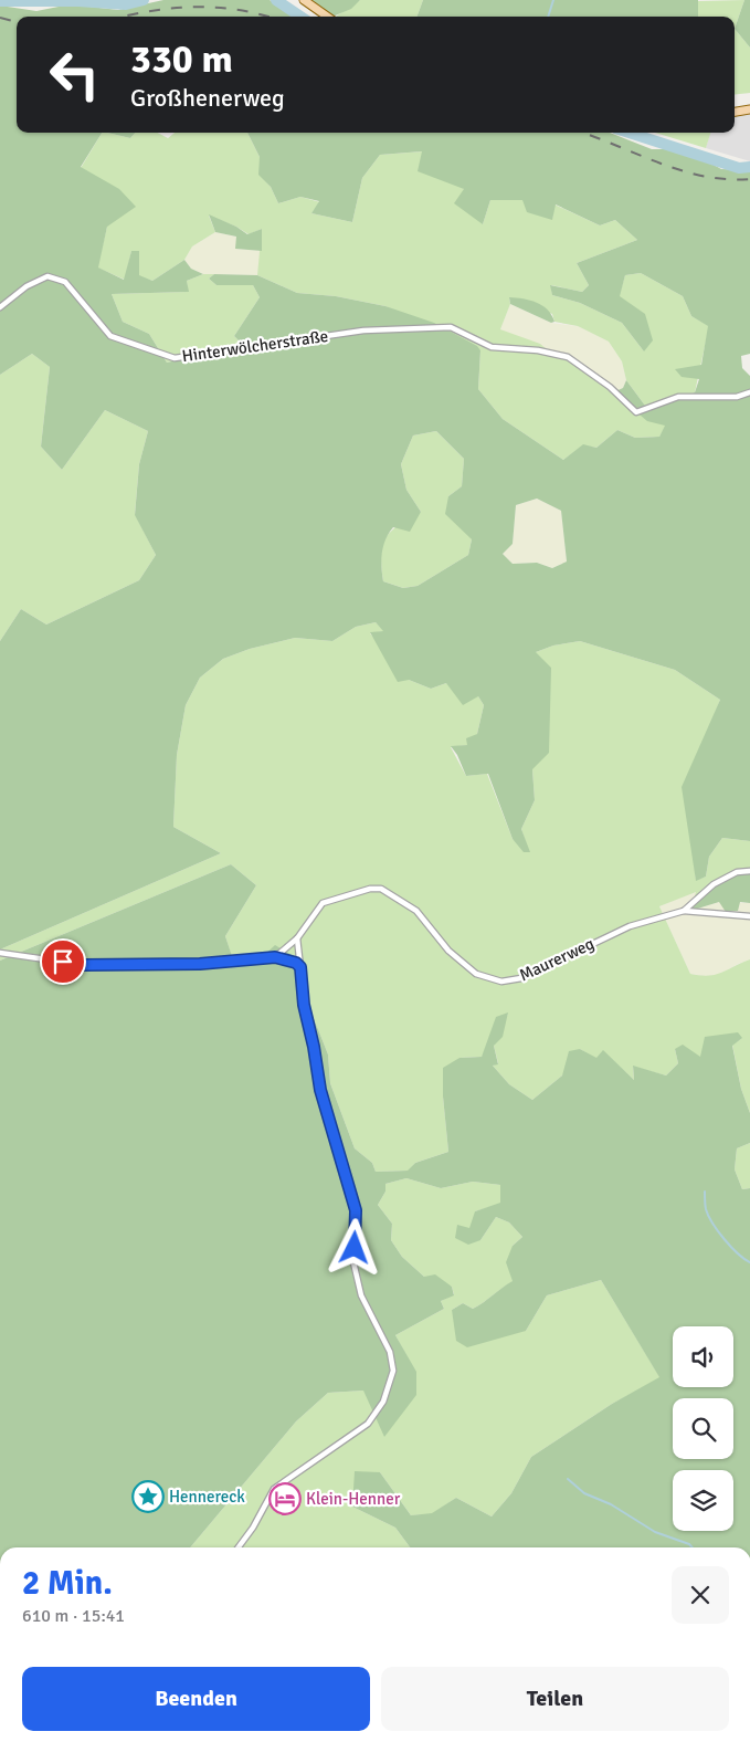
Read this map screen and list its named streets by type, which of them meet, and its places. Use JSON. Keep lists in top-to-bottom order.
{
  "streets": {
    "street": ["Hinterwölcherstraße", "Maurerweg"]
  },
  "places": {
    "place": ["Hennereck"],
    "hotel": ["Klein-Henner"]
  },
  "page": {
    "turn": ["330 m", "Großhenerweg"],
    "heading": ["2 Min.", "610 m · 15:41"],
    "buttons": ["Beenden", "Teilen"]
  }
}
